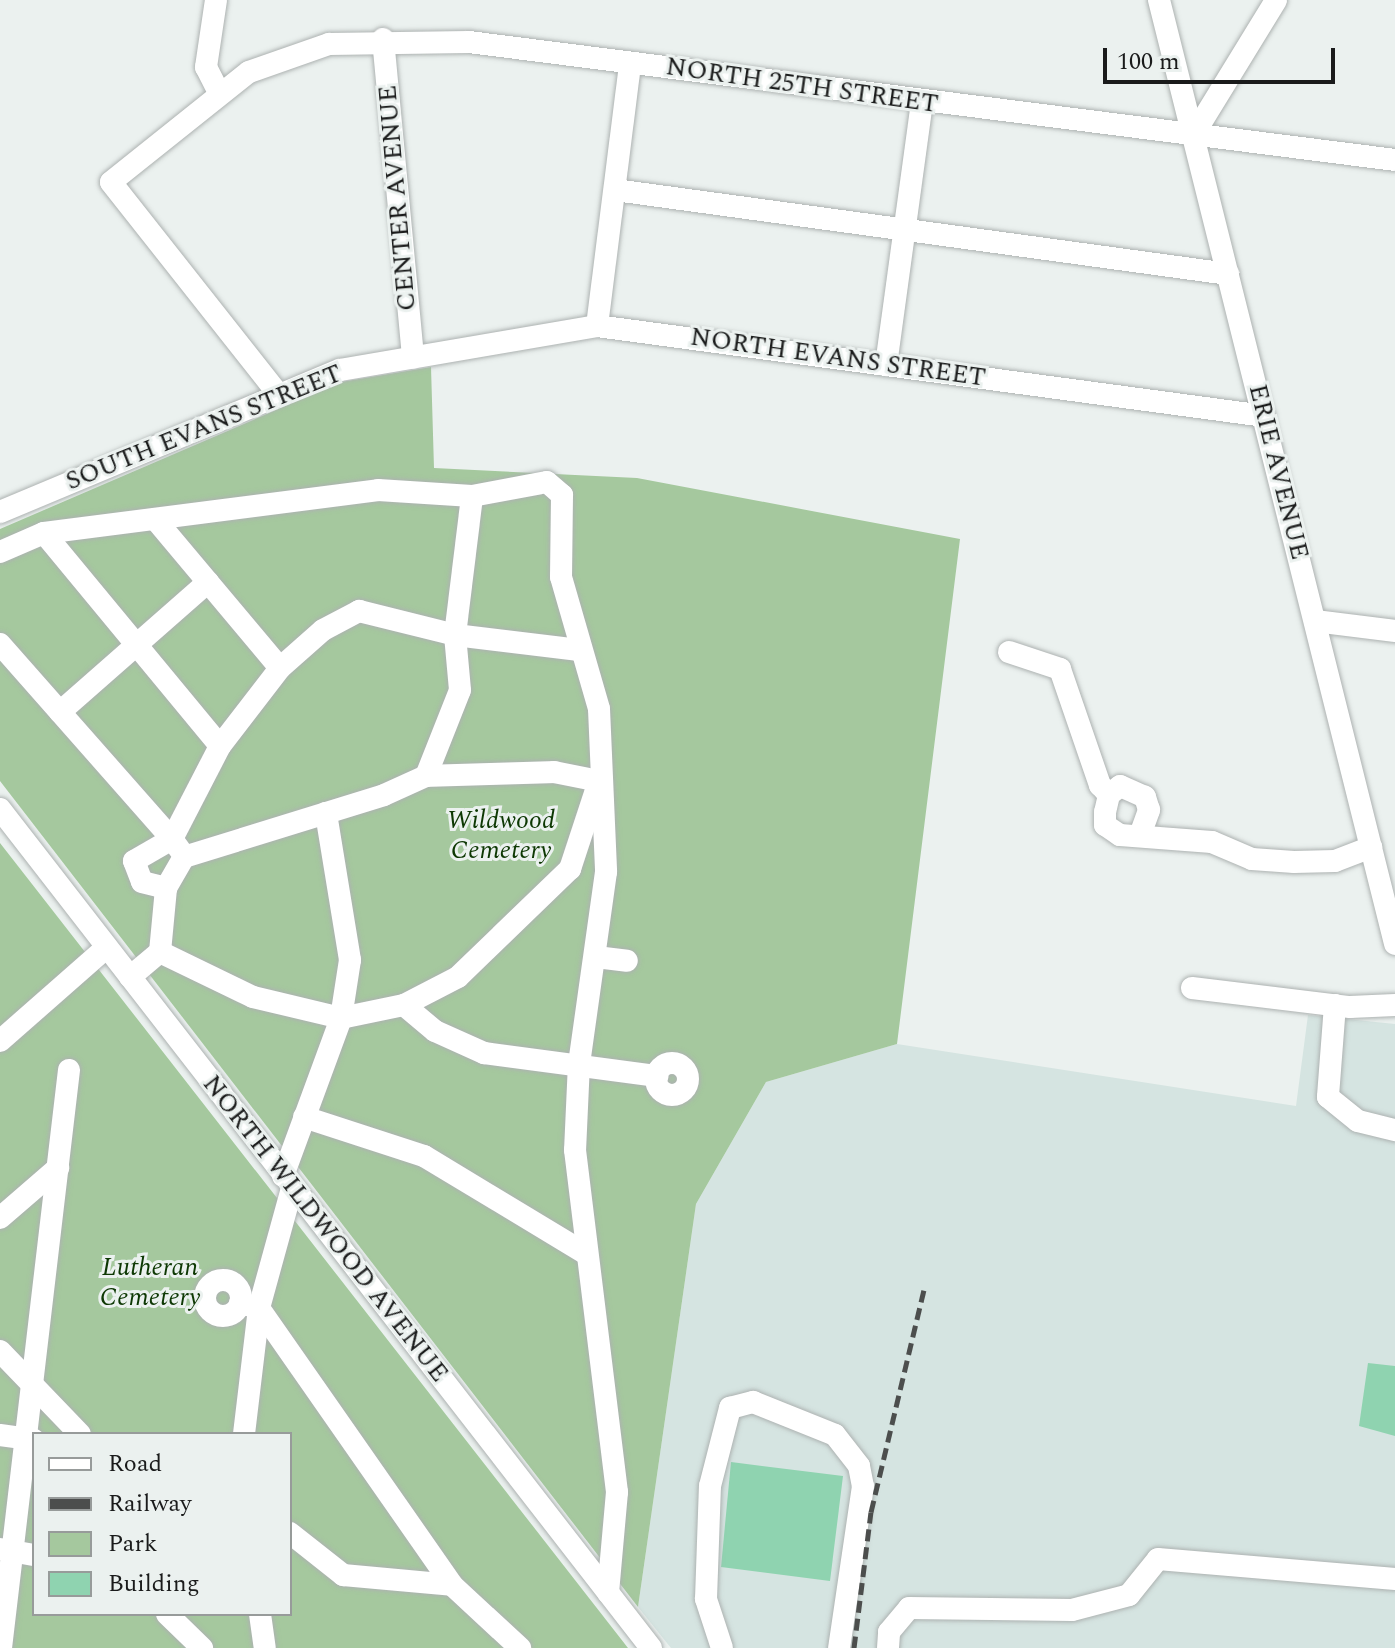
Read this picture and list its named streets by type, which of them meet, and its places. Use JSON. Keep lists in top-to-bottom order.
{
  "streets": {
    "street": [
      "NORTH 25TH STREET",
      "CENTER AVENUE",
      "NORTH EVANS STREET",
      "SOUTH EVANS STREET",
      "ERIE AVENUE",
      "NORTH WILDWOOD AVENUE"
    ]
  },
  "crossings": [
    ["NORTH 25TH STREET", "CENTER AVENUE"],
    ["NORTH 25TH STREET", "SOUTH EVANS STREET"],
    ["NORTH 25TH STREET", "ERIE AVENUE"],
    ["CENTER AVENUE", "NORTH EVANS STREET"],
    ["CENTER AVENUE", "SOUTH EVANS STREET"],
    ["NORTH EVANS STREET", "SOUTH EVANS STREET"],
    ["NORTH EVANS STREET", "ERIE AVENUE"]
  ],
  "parks": ["Wildwood Cemetery", "Lutheran Cemetery"],
  "legend": [
    "Road",
    "Railway",
    "Park",
    "Building"
  ],
  "scale_bar": "100 m"
}
